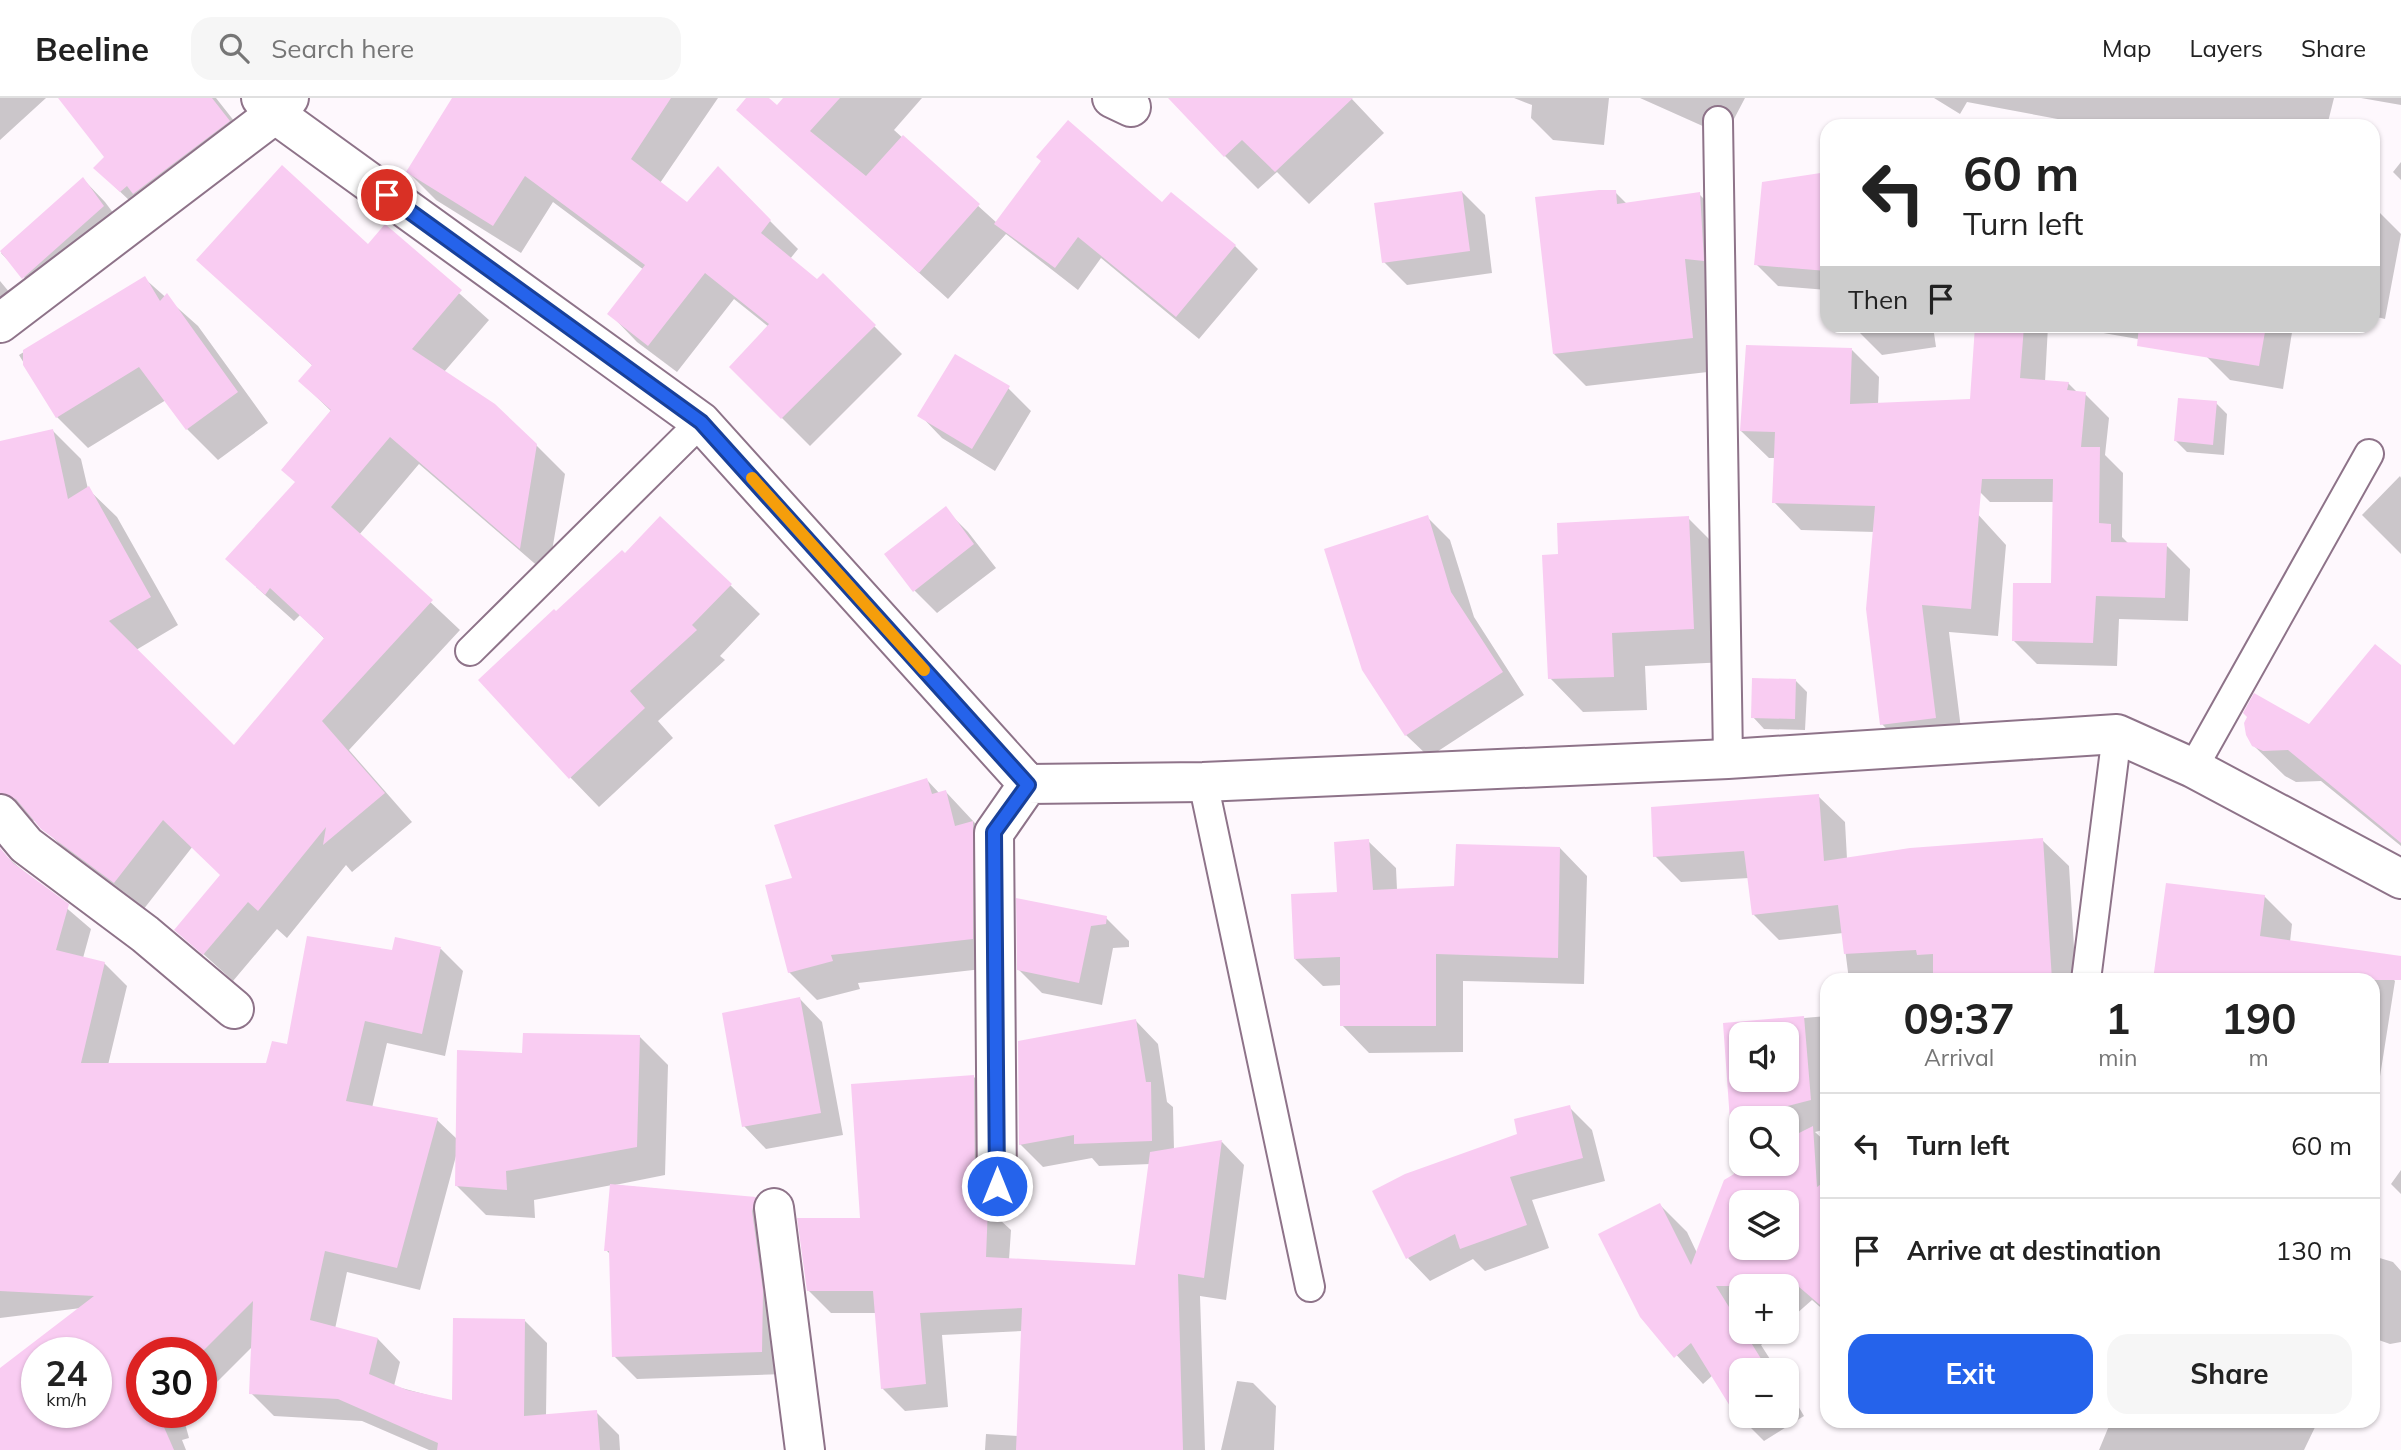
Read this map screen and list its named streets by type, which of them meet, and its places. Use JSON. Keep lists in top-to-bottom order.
{
  "page": {
    "header": "Beeline",
    "search": "Search here",
    "nav": ["Map", "Layers", "Share"],
    "turn": ["60 m", "Turn left"],
    "then": "Then",
    "eta": [
      "09:37",
      "Arrival",
      "1",
      "min",
      "190",
      "m"
    ],
    "map_buttons": ["+", "−"],
    "list": [
      {
        "name": "Turn left",
        "value": "60 m"
      },
      {
        "name": "Arrive at destination",
        "value": "130 m"
      }
    ],
    "buttons": ["Exit", "Share"],
    "speed": "24 km/h",
    "limit": "30"
  }
}
